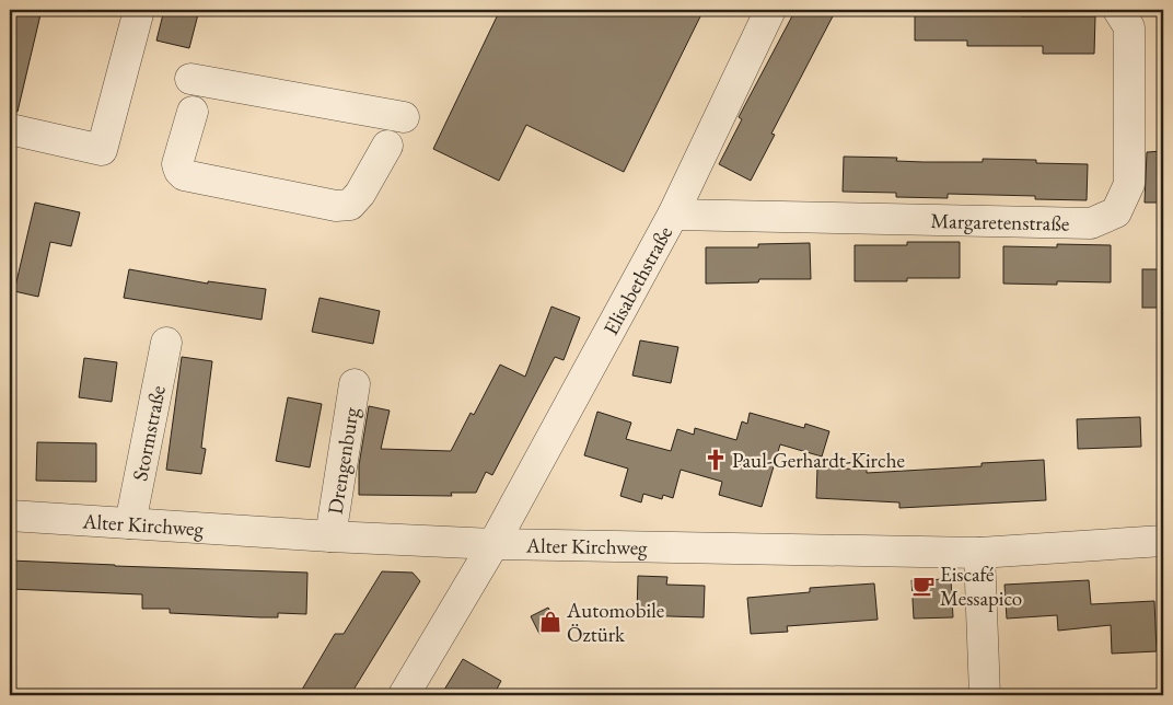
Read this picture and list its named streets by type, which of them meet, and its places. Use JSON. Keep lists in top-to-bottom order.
{
  "streets": {
    "street": [
      "Margaretenstraße",
      "Elisabethstraße",
      "Stormstraße",
      "Drengenburg",
      "Alter Kirchweg"
    ]
  },
  "crossings": [
    ["Margaretenstraße", "Elisabethstraße"],
    ["Elisabethstraße", "Alter Kirchweg"],
    ["Stormstraße", "Alter Kirchweg"],
    ["Drengenburg", "Alter Kirchweg"]
  ],
  "places": {
    "church": ["Paul-Gerhardt-Kirche"],
    "cafe": ["Eiscafé Messapico"],
    "shop": ["Automobile Öztürk"]
  }
}
